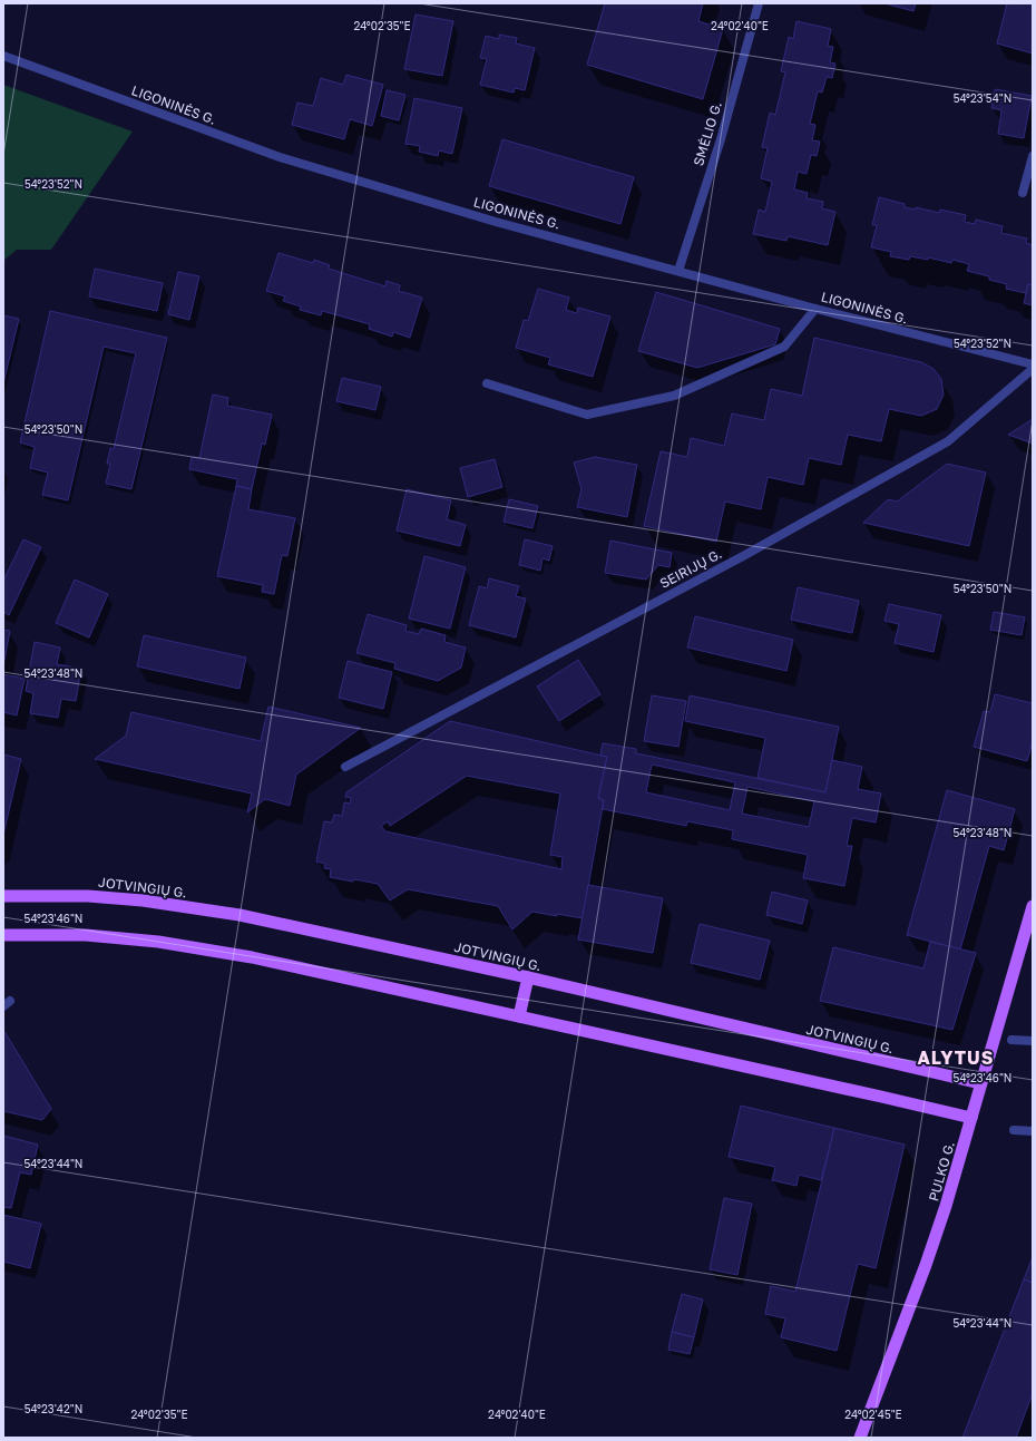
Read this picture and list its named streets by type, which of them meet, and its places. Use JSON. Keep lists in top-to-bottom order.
{
  "streets": {
    "main road": ["JOTVINGIŲ G.", "PULKO G."],
    "street": ["LIGONINĖS G.", "SMĖLIO G.", "SEIRIJŲ G."]
  },
  "crossings": [
    ["LIGONINĖS G.", "SMĖLIO G."],
    ["JOTVINGIŲ G.", "PULKO G."]
  ],
  "districts": ["ALYTUS"],
  "coordinates": [
    "24°02'35\"E",
    "24°02'40\"E",
    "54°23'54\"N",
    "54°23'52\"N",
    "54°23'50\"N",
    "54°23'48\"N",
    "54°23'46\"N",
    "54°23'44\"N",
    "54°23'42\"N",
    "24°02'45\"E"
  ]
}
